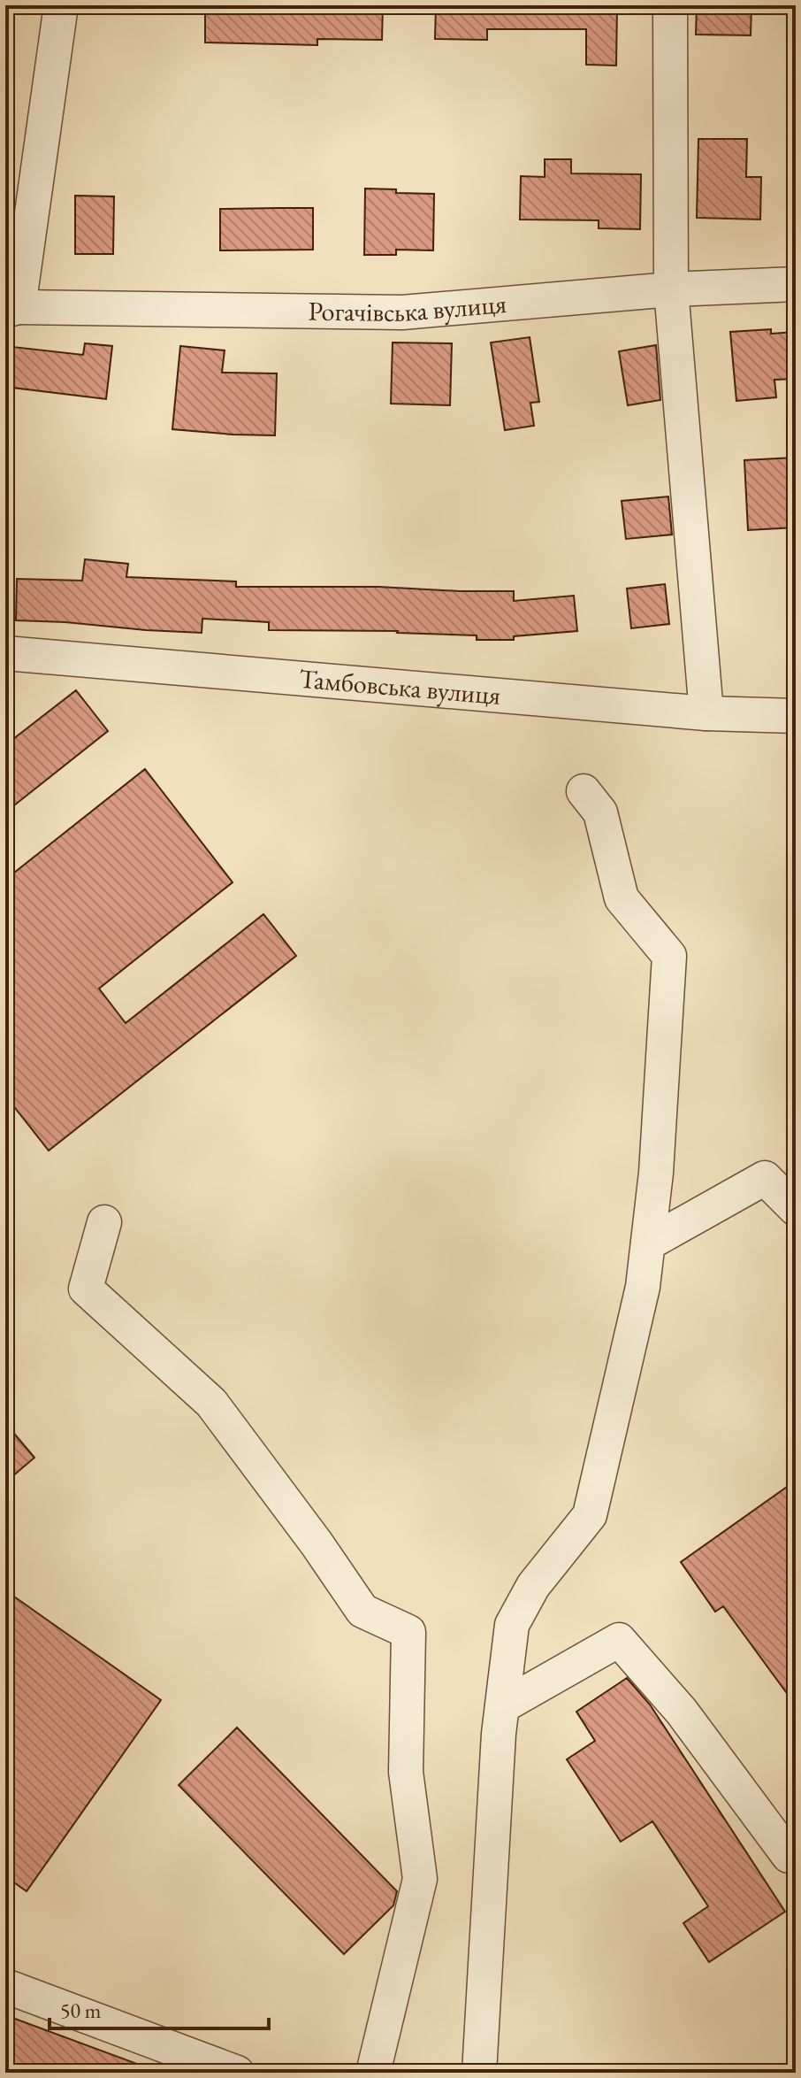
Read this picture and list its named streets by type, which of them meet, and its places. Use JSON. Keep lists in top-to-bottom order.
{
  "streets": {
    "street": ["Рогачівська вулиця", "Тамбовська вулиця"]
  },
  "scale_bar": "50 m"
}
